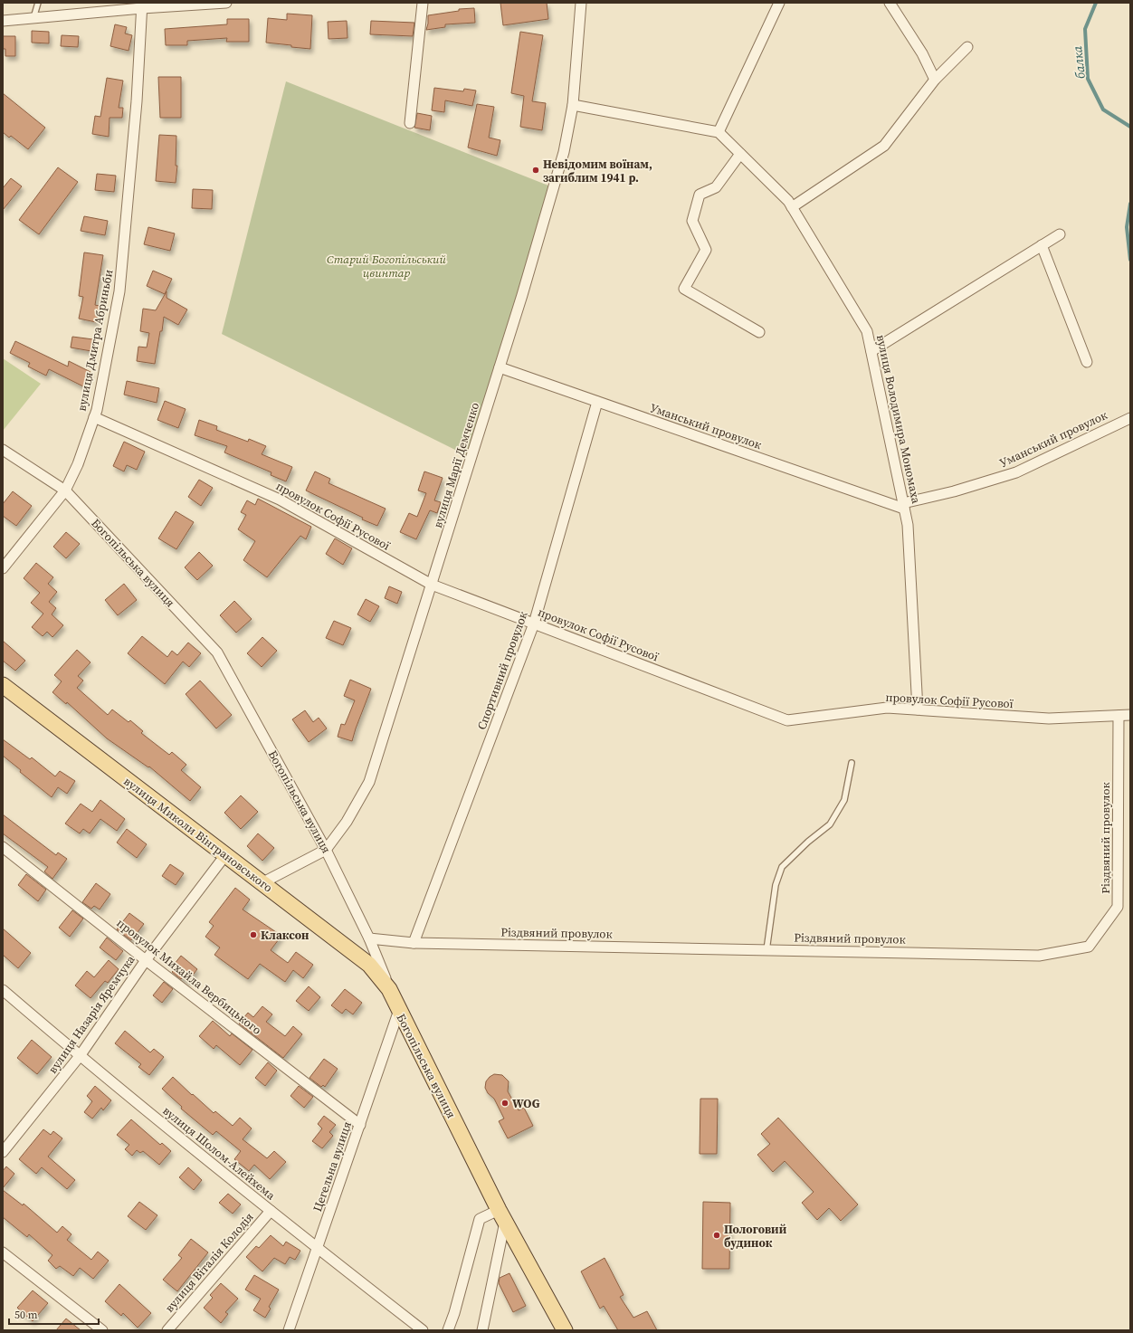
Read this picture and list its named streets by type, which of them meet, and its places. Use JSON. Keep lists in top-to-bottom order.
{
  "streets": {
    "main road": ["Богопільська вулиця", "вулиця Миколи Вінграновського"],
    "street": [
      "вулиця Дмитра Абриньби",
      "вулиця Володимира Мономаха",
      "Уманський провулок",
      "вулиця Марії Демченко",
      "провулок Софії Русової",
      "Спортивний провулок",
      "Різдвяний провулок",
      "провулок Михайла Вербицького",
      "вулиця Назарія Яремчука",
      "вулиця Шолом-Алейхема",
      "Цегельна вулиця",
      "вулиця Віталія Колодія"
    ]
  },
  "crossings": [
    ["вулиця Дмитра Абриньби", "провулок Софії Русової"],
    ["вулиця Дмитра Абриньби", "Богопільська вулиця"],
    ["вулиця Володимира Мономаха", "Уманський провулок"],
    ["вулиця Володимира Мономаха", "провулок Софії Русової"],
    ["Уманський провулок", "вулиця Марії Демченко"],
    ["Уманський провулок", "Спортивний провулок"],
    ["вулиця Марії Демченко", "провулок Софії Русової"],
    ["вулиця Марії Демченко", "Богопільська вулиця"],
    ["вулиця Марії Демченко", "вулиця Миколи Вінграновського"],
    ["провулок Софії Русової", "Спортивний провулок"],
    ["провулок Софії Русової", "Різдвяний провулок"],
    ["Богопільська вулиця", "вулиця Миколи Вінграновського"],
    ["Богопільська вулиця", "Різдвяний провулок"],
    ["Богопільська вулиця", "Цегельна вулиця"],
    ["Спортивний провулок", "Різдвяний провулок"],
    ["вулиця Миколи Вінграновського", "вулиця Назарія Яремчука"],
    ["провулок Михайла Вербицького", "вулиця Назарія Яремчука"],
    ["провулок Михайла Вербицького", "Цегельна вулиця"],
    ["вулиця Назарія Яремчука", "вулиця Шолом-Алейхема"],
    ["вулиця Шолом-Алейхема", "Цегельна вулиця"],
    ["вулиця Шолом-Алейхема", "вулиця Віталія Колодія"]
  ],
  "water": ["балка"],
  "parks": ["Старий Богопільський цвинтар"],
  "places": [
    "Невідомим воїнам, загиблим 1941 р.",
    "Клаксон",
    "WOG",
    "Пологовий будинок"
  ],
  "scale_bar": "50 m"
}
